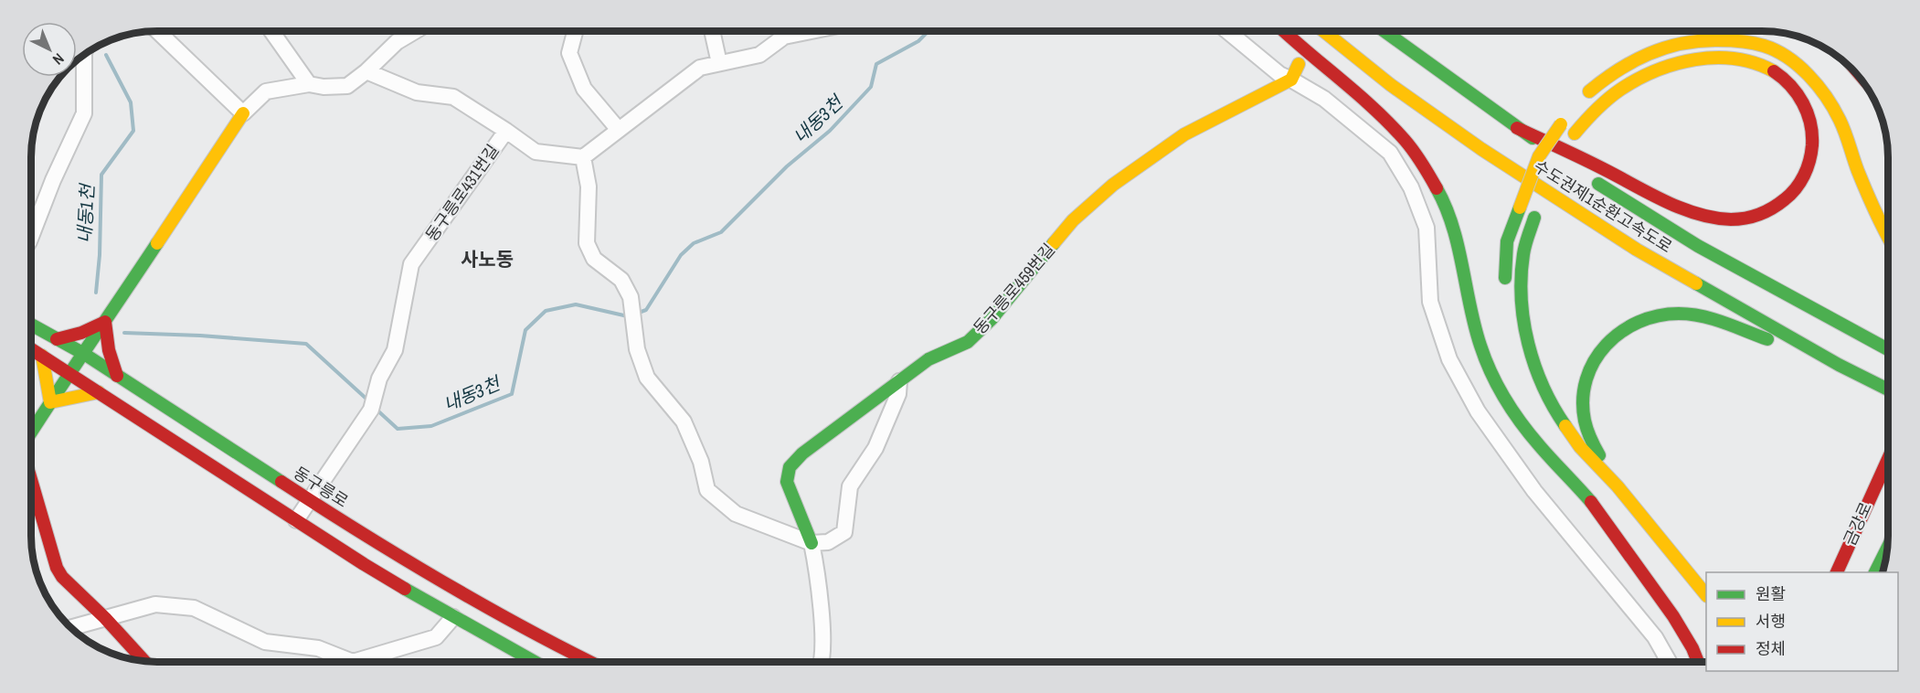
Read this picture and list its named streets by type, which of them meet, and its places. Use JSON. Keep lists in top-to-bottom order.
{
  "streets": {
    "main road": ["수도권제1순환고속도로", "동구릉로459번길", "동구릉로"],
    "street": ["동구릉로431번길"]
  },
  "crossings": [
    ["동구릉로431번길", "동구릉로"]
  ],
  "districts": ["사노동"],
  "water": ["내동3천", "내동1천"],
  "legend": ["원활", "서행", "정체"],
  "north": "bottom right"
}
